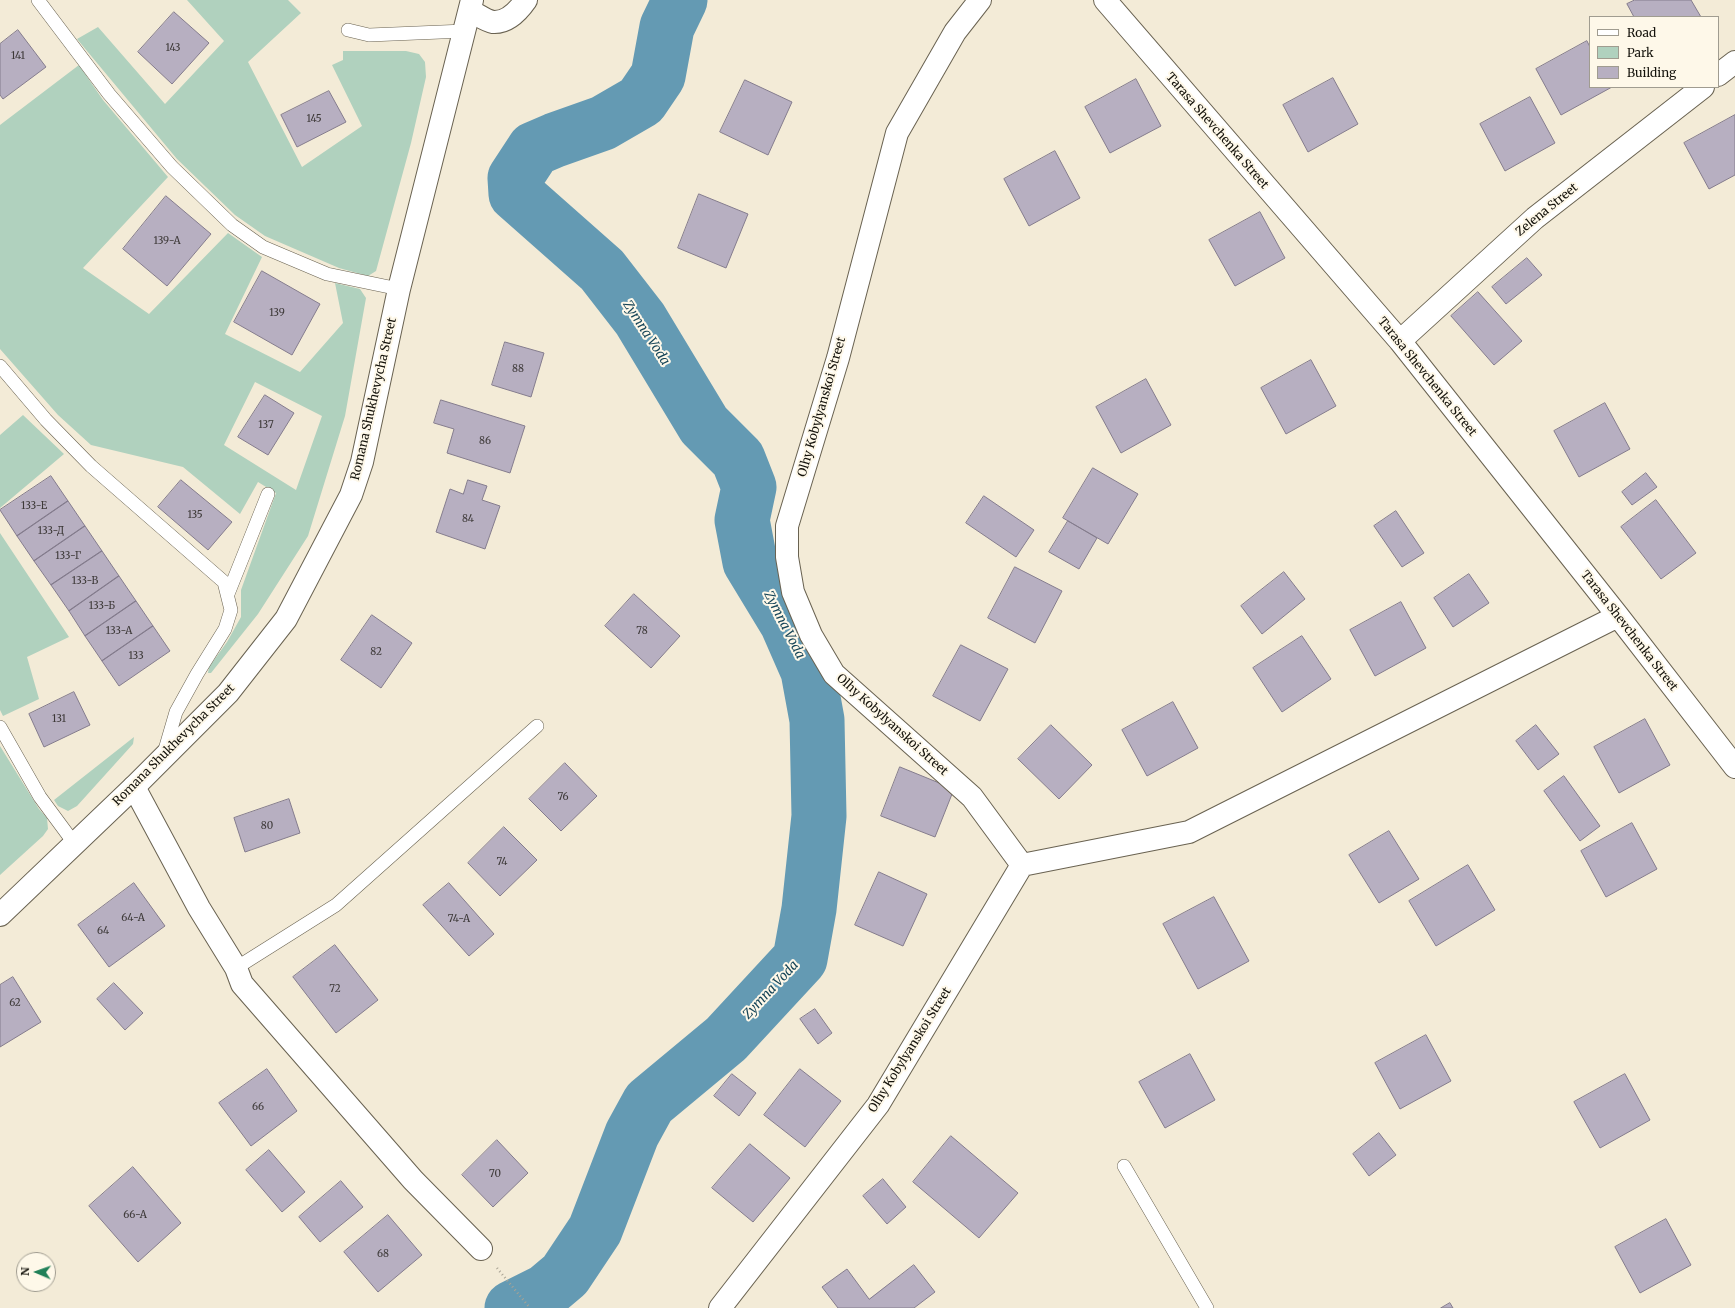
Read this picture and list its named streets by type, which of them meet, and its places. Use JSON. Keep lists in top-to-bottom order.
{
  "streets": {
    "street": [
      "Tarasa Shevchenka Street",
      "Zelena Street",
      "Romana Shukhevycha Street",
      "Olhy Kobylyanskoi Street"
    ]
  },
  "crossings": [
    ["Tarasa Shevchenka Street", "Zelena Street"]
  ],
  "water": ["Zymna Voda"],
  "house_numbers": [
    "143",
    "141",
    "145",
    "139-А",
    "139",
    "88",
    "137",
    "86",
    "133-Е",
    "135",
    "84",
    "133-Д",
    "133-Г",
    "133-В",
    "133-Б",
    "133-А",
    "78",
    "82",
    "133",
    "131",
    "76",
    "80",
    "74",
    "64-А",
    "74-А",
    "64",
    "72",
    "62",
    "66",
    "70",
    "66-А",
    "68"
  ],
  "legend": ["Road", "Park", "Building"],
  "north": "left"
}
